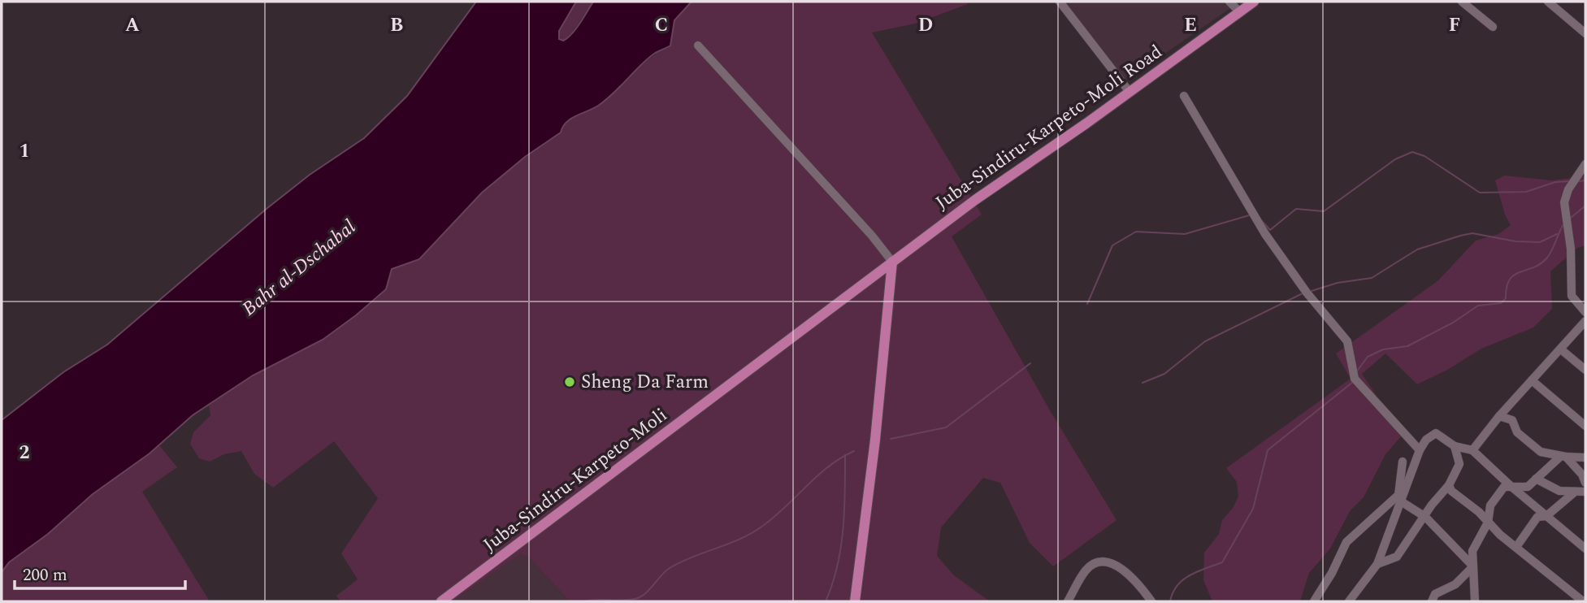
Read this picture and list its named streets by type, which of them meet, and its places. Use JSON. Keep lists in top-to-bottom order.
{
  "streets": {
    "main road": ["Juba-Sindiru-Karpeto-Moli Road", "Juba-Sindiru-Karpeto-Moli"]
  },
  "crossings": [
    ["Juba-Sindiru-Karpeto-Moli Road", "Juba-Sindiru-Karpeto-Moli"]
  ],
  "water": ["Bahr al-Dschabal"],
  "places": ["Sheng Da Farm"],
  "scale_bar": "200 m",
  "grid": {
    "columns": [
      "A",
      "B",
      "C",
      "D",
      "E",
      "F"
    ],
    "rows": ["1", "2"]
  }
}
